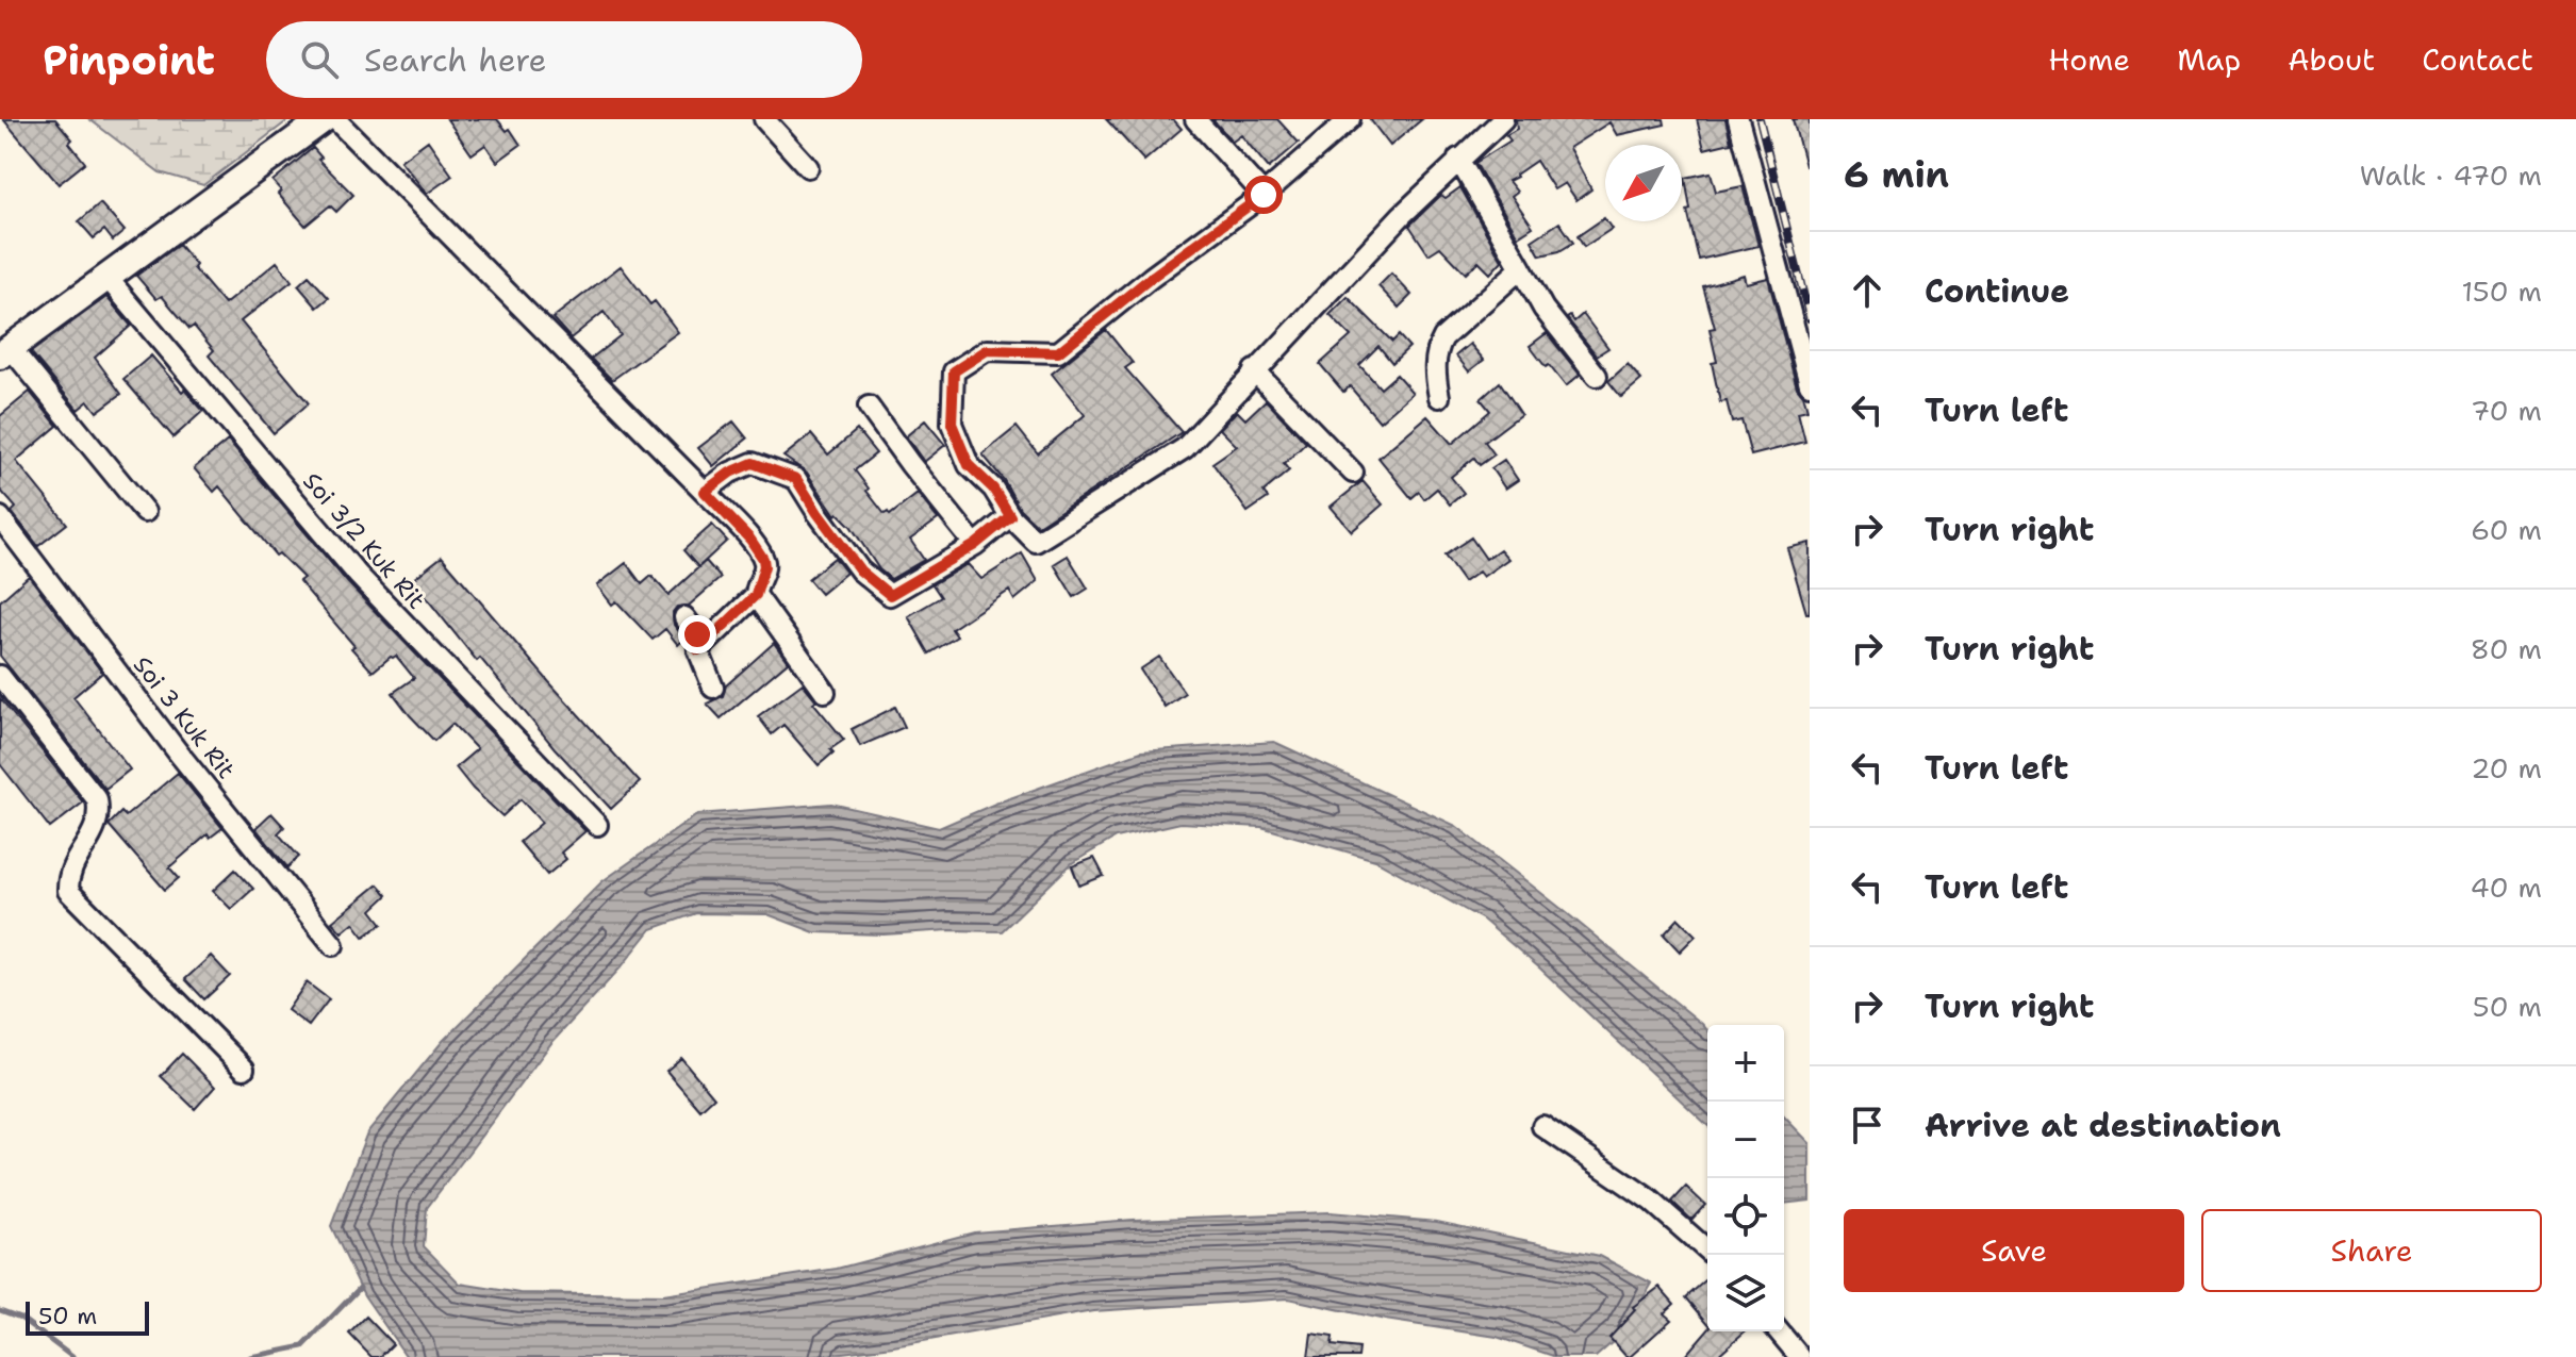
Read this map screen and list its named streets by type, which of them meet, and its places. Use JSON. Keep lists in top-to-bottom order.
{
  "streets": {
    "street": ["Soi 3/2 Kuk Rit", "Soi 3 Kuk Rit"]
  },
  "scale_bar": "50 m",
  "north": "bottom left",
  "page": {
    "header": "Pinpoint",
    "search": "Search here",
    "nav": [
      "Home",
      "Map",
      "About",
      "Contact"
    ],
    "heading": ["6 min", "Walk · 470 m"],
    "list": [
      ["Continue", "150 m"],
      ["Turn left", "70 m"],
      ["Turn right", "60 m"],
      ["Turn right", "80 m"],
      ["Turn left", "20 m"],
      ["Turn left", "40 m"],
      ["Turn right", "50 m"],
      "Arrive at destination"
    ],
    "map_buttons": ["+", "−"],
    "buttons": ["Save", "Share"],
    "scale": "50 m"
  }
}
